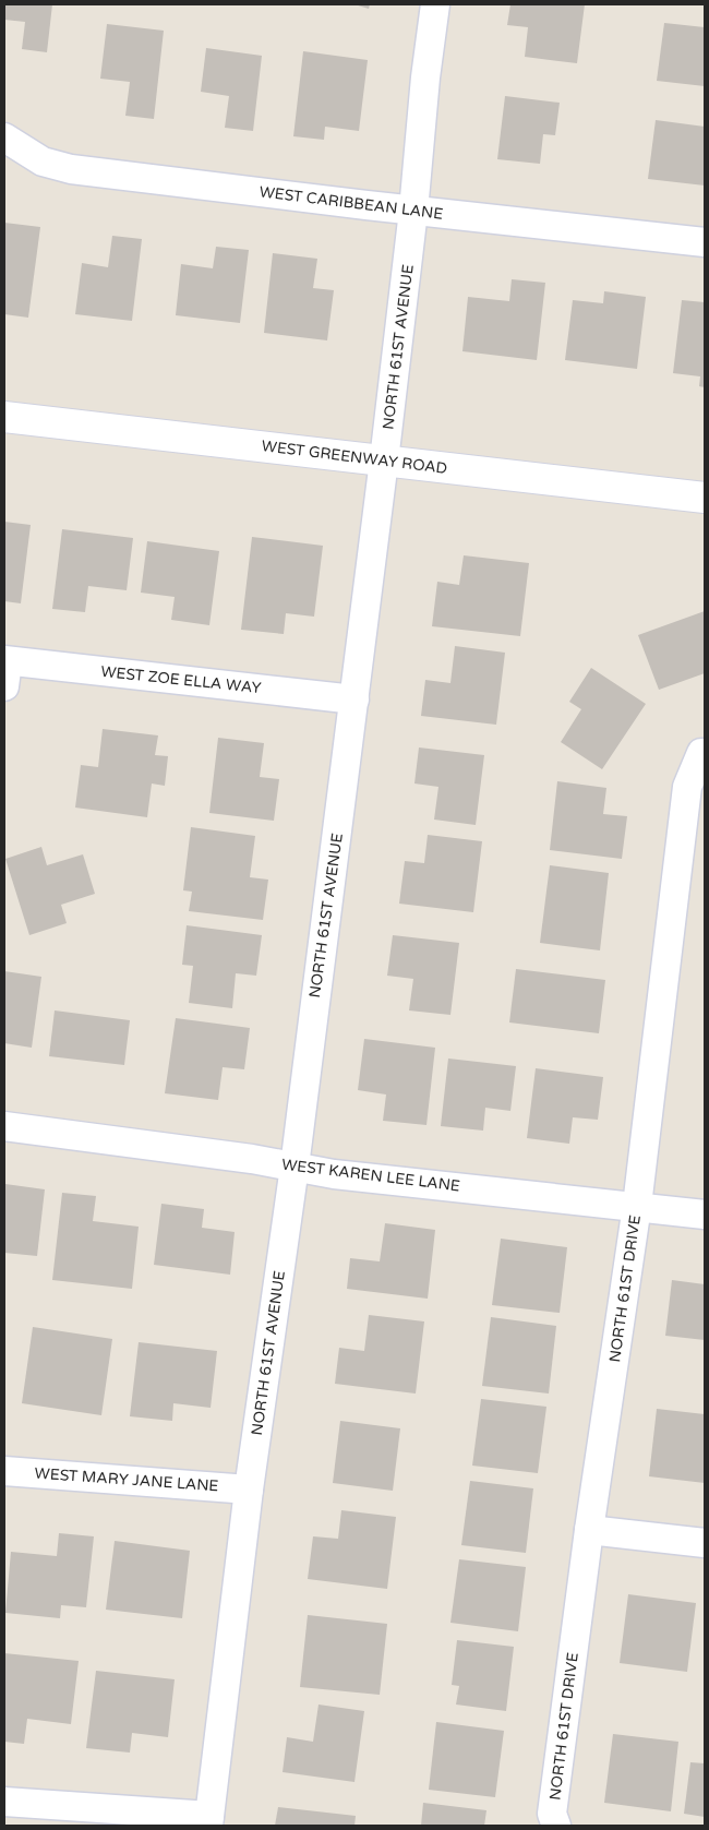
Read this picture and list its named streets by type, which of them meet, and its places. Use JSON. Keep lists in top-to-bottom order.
{
  "streets": {
    "main road": ["WEST GREENWAY ROAD"],
    "street": [
      "WEST CARIBBEAN LANE",
      "NORTH 61ST AVENUE",
      "WEST ZOE ELLA WAY",
      "WEST KAREN LEE LANE",
      "NORTH 61ST DRIVE",
      "WEST MARY JANE LANE"
    ]
  },
  "crossings": [
    ["WEST CARIBBEAN LANE", "NORTH 61ST AVENUE"],
    ["NORTH 61ST AVENUE", "WEST GREENWAY ROAD"],
    ["NORTH 61ST AVENUE", "WEST ZOE ELLA WAY"],
    ["NORTH 61ST AVENUE", "WEST KAREN LEE LANE"],
    ["NORTH 61ST AVENUE", "WEST MARY JANE LANE"],
    ["WEST KAREN LEE LANE", "NORTH 61ST DRIVE"]
  ]
}
